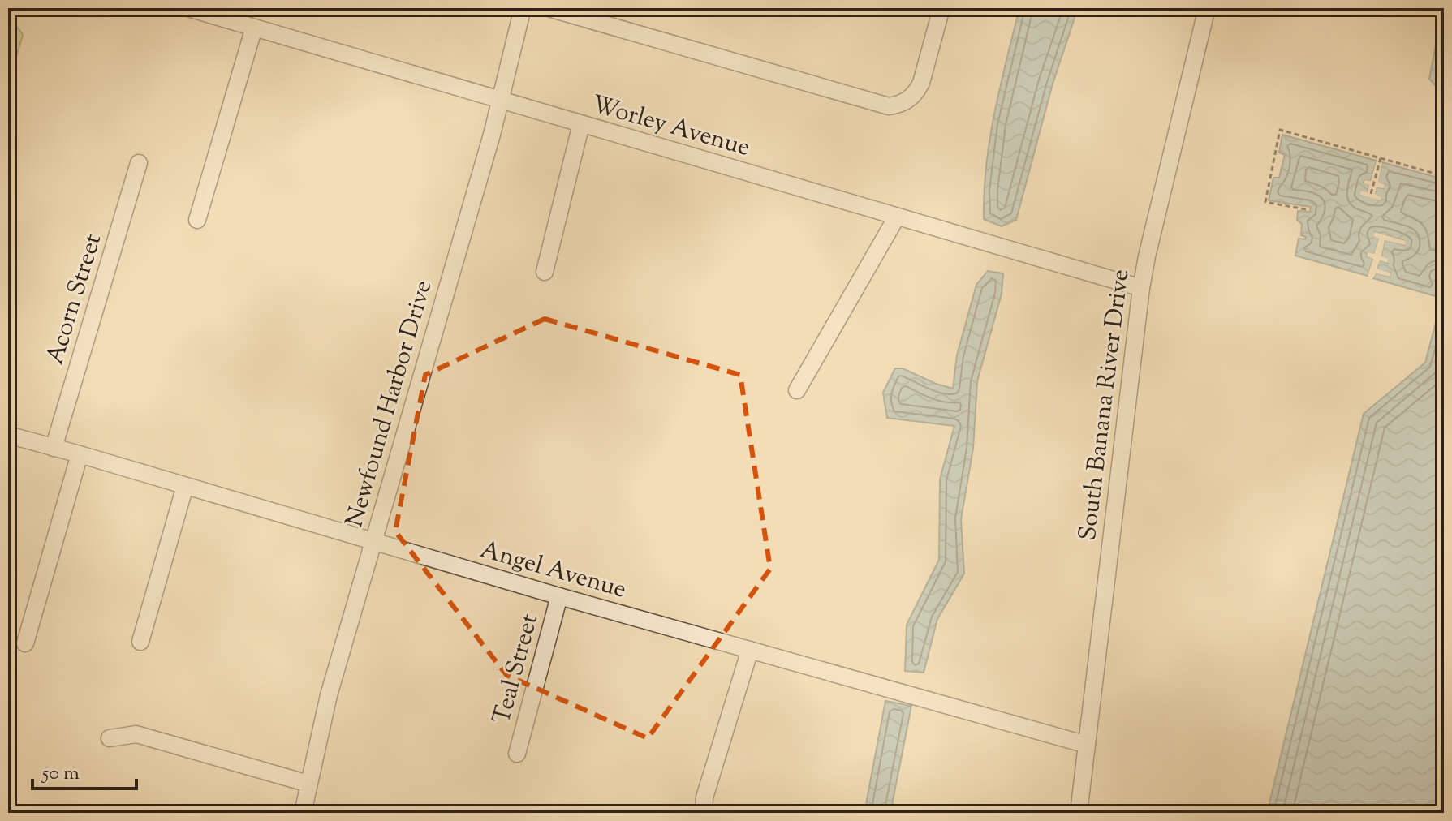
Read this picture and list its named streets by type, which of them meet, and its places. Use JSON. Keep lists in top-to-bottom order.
{
  "streets": {
    "street": [
      "Worley Avenue",
      "Acorn Street",
      "Newfound Harbor Drive",
      "South Banana River Drive",
      "Angel Avenue",
      "Teal Street"
    ]
  },
  "crossings": [
    ["Worley Avenue", "Newfound Harbor Drive"],
    ["Worley Avenue", "South Banana River Drive"],
    ["Acorn Street", "Angel Avenue"],
    ["Newfound Harbor Drive", "Angel Avenue"],
    ["South Banana River Drive", "Angel Avenue"],
    ["Angel Avenue", "Teal Street"]
  ],
  "scale_bar": "50 m"
}
